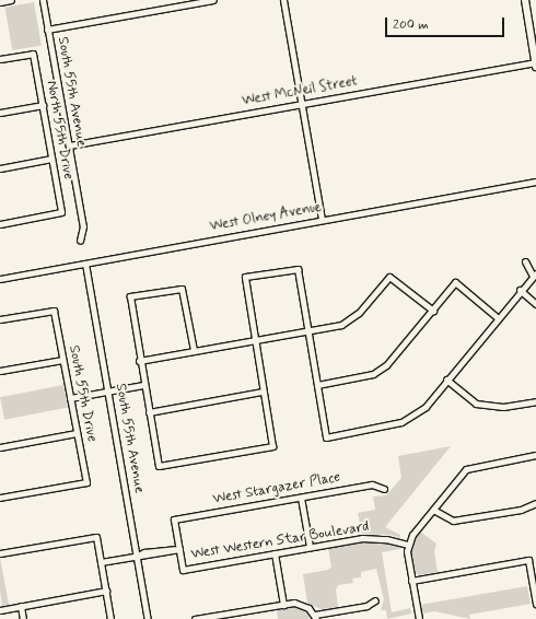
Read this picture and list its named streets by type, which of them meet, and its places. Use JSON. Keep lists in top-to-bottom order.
{
  "streets": {
    "street": [
      "South 55th Avenue",
      "West McNeil Street",
      "North 55th Drive",
      "West Olney Avenue",
      "South 55th Drive",
      "West Stargazer Place",
      "West Western Star Boulevard"
    ]
  },
  "crossings": [
    ["South 55th Avenue", "West McNeil Street"],
    ["South 55th Avenue", "West Olney Avenue"],
    ["South 55th Avenue", "West Western Star Boulevard"],
    ["West Stargazer Place", "West Western Star Boulevard"]
  ],
  "scale_bar": "200 m"
}
